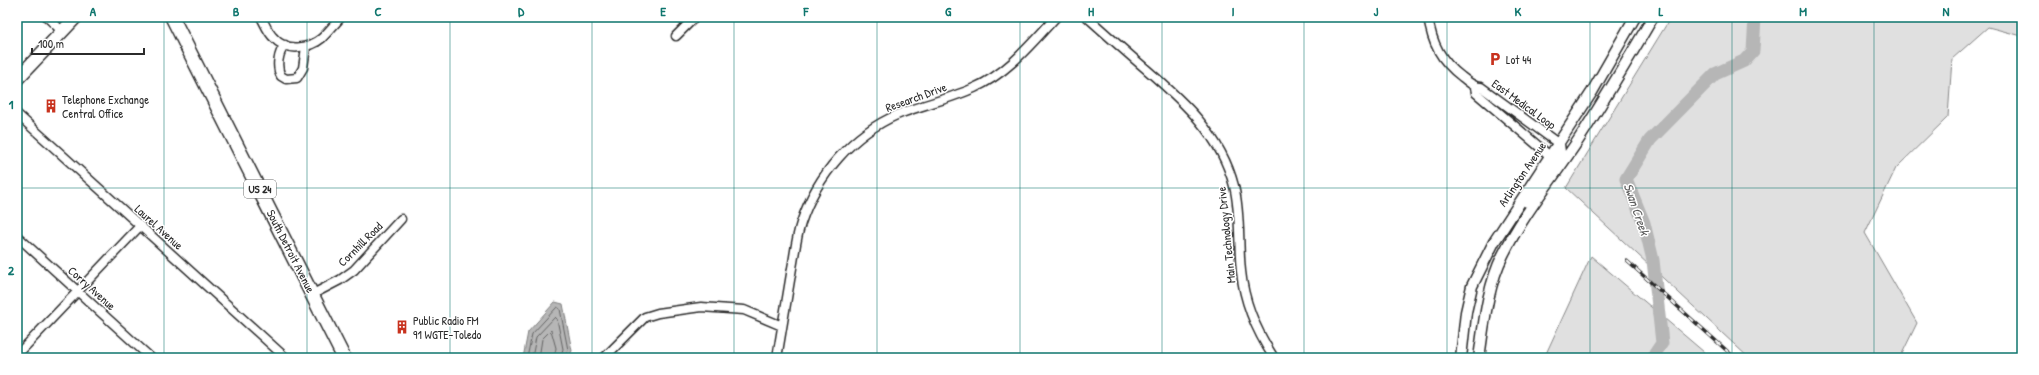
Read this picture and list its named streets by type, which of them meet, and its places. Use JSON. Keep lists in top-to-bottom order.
{
  "streets": {
    "main road": ["US 24", "South Detroit Avenue"],
    "street": [
      "Research Drive",
      "East Medical Loop",
      "Arlington Avenue",
      "Laurel Avenue",
      "Main Technology Drive",
      "Cornhill Road",
      "Corry Avenue"
    ]
  },
  "crossings": [
    ["East Medical Loop", "Arlington Avenue"],
    ["Cornhill Road", "South Detroit Avenue"]
  ],
  "water": ["Swan Creek"],
  "places": {
    "parking": ["Lot 44"],
    "building": ["Telephone Exchange Central Office", "Public Radio FM 91 WGTE-Toledo"]
  },
  "scale_bar": "100 m",
  "grid": {
    "columns": [
      "A",
      "B",
      "C",
      "D",
      "E",
      "F",
      "G",
      "H",
      "I",
      "J",
      "K",
      "L",
      "M",
      "N"
    ],
    "rows": ["1", "2"]
  }
}
